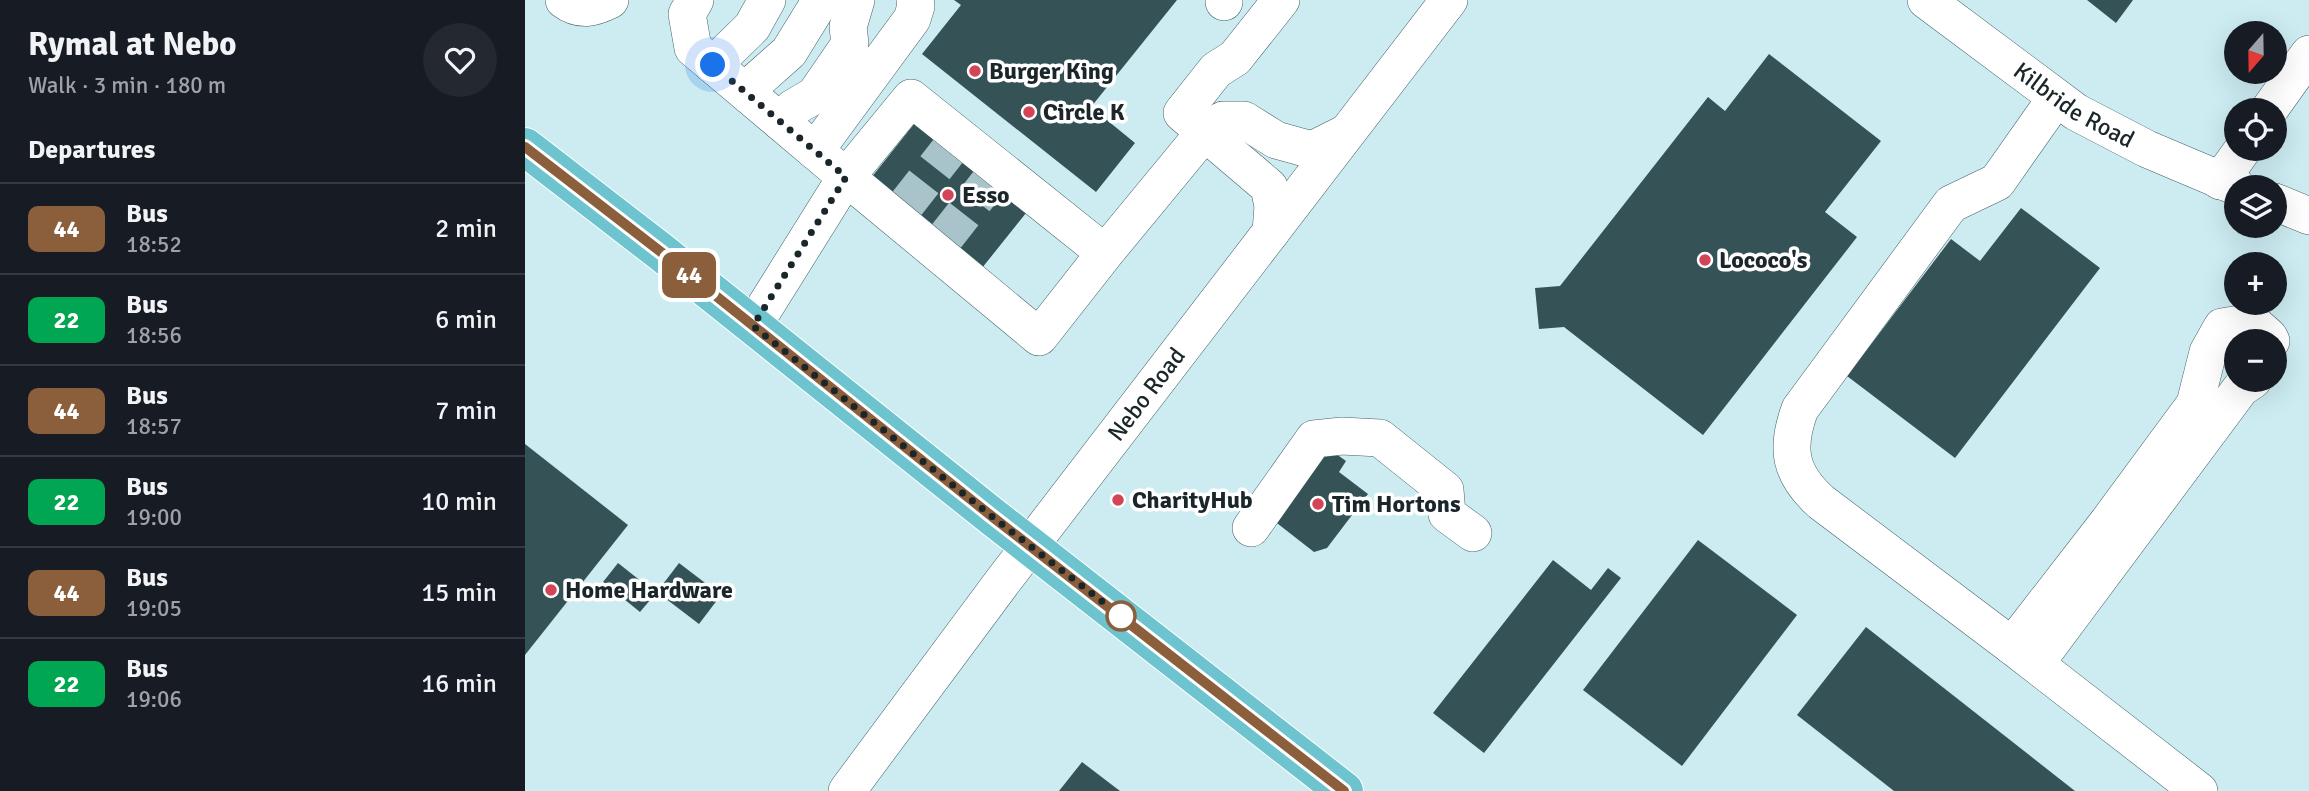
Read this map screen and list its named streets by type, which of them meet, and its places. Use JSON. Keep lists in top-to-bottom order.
{
  "streets": {
    "street": ["Kilbride Road", "Nebo Road"]
  },
  "places": [
    "Burger King",
    "Circle K",
    "Esso",
    "Lococo's",
    "CharityHub",
    "Tim Hortons",
    "Home Hardware"
  ],
  "lines": ["bus line 44"],
  "north": "bottom",
  "page": {
    "heading": [
      ["Rymal at Nebo", "Walk · 3 min · 180 m"],
      "Departures"
    ],
    "on_map": "44",
    "map_buttons": ["+", "−"],
    "list": [
      {
        "mark": "44",
        "name": "Bus",
        "note": "18:52",
        "value": "2 min"
      },
      {
        "mark": "22",
        "name": "Bus",
        "note": "18:56",
        "value": "6 min"
      },
      {
        "mark": "44",
        "name": "Bus",
        "note": "18:57",
        "value": "7 min"
      },
      {
        "mark": "22",
        "name": "Bus",
        "note": "19:00",
        "value": "10 min"
      },
      {
        "mark": "44",
        "name": "Bus",
        "note": "19:05",
        "value": "15 min"
      },
      {
        "mark": "22",
        "name": "Bus",
        "note": "19:06",
        "value": "16 min"
      }
    ]
  }
}
